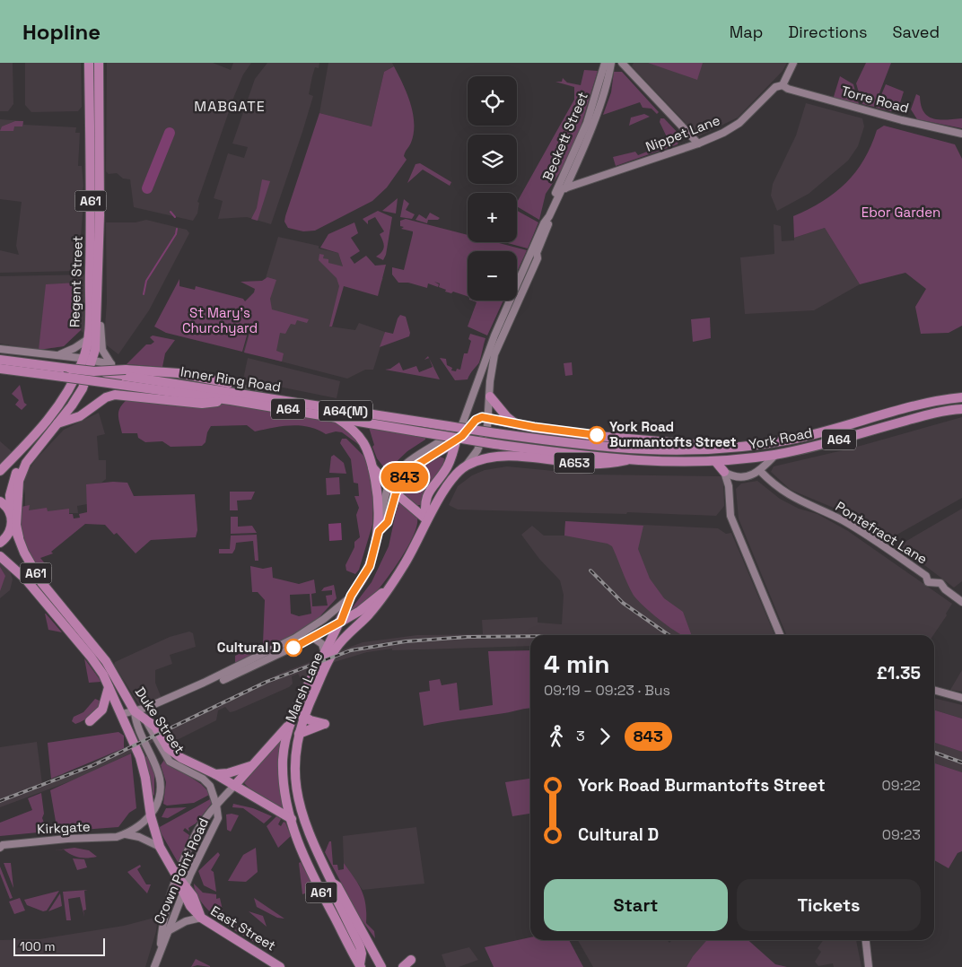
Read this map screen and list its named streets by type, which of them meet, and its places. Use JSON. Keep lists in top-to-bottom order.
{
  "streets": {
    "highway": [
      "A61",
      "Regent Street",
      "Inner Ring Road",
      "A64",
      "A64(M)",
      "York Road",
      "A653",
      "Marsh Lane",
      "Duke Street",
      "East Street"
    ],
    "street": [
      "Torre Road",
      "Nippet Lane",
      "Beckett Street",
      "Pontefract Lane",
      "Kirkgate",
      "Crown Point Road"
    ]
  },
  "crossings": [
    ["Torre Road", "Nippet Lane"],
    ["Nippet Lane", "Beckett Street"],
    ["A61", "Regent Street"],
    ["A61", "Marsh Lane"],
    ["A61", "Duke Street"],
    ["A61", "Crown Point Road"],
    ["Regent Street", "Duke Street"],
    ["Inner Ring Road", "A64"],
    ["Inner Ring Road", "A64(M)"],
    ["Inner Ring Road", "York Road"],
    ["Inner Ring Road", "A653"],
    ["A64", "York Road"],
    ["York Road", "A653"],
    ["A653", "Marsh Lane"],
    ["Duke Street", "Crown Point Road"],
    ["Crown Point Road", "East Street"]
  ],
  "districts": ["MABGATE"],
  "parks": ["Ebor Garden", "St Mary's Churchyard"],
  "places": ["York Road Burmantofts Street", "Cultural D"],
  "lines": ["bus line 843"],
  "scale_bar": "100 m",
  "page": {
    "header": "Hopline",
    "nav": ["Map", "Directions", "Saved"],
    "on_map": "843",
    "map_buttons": ["+", "−"],
    "heading": ["4 min", "09:19 – 09:23 · Bus", "£1.35"],
    "legs": ["3", "843"],
    "list": [
      {
        "name": "York Road Burmantofts Street",
        "value": "09:22"
      },
      {
        "name": "Cultural D",
        "value": "09:23"
      }
    ],
    "buttons": ["Start", "Tickets"],
    "scale": "100 m"
  }
}
